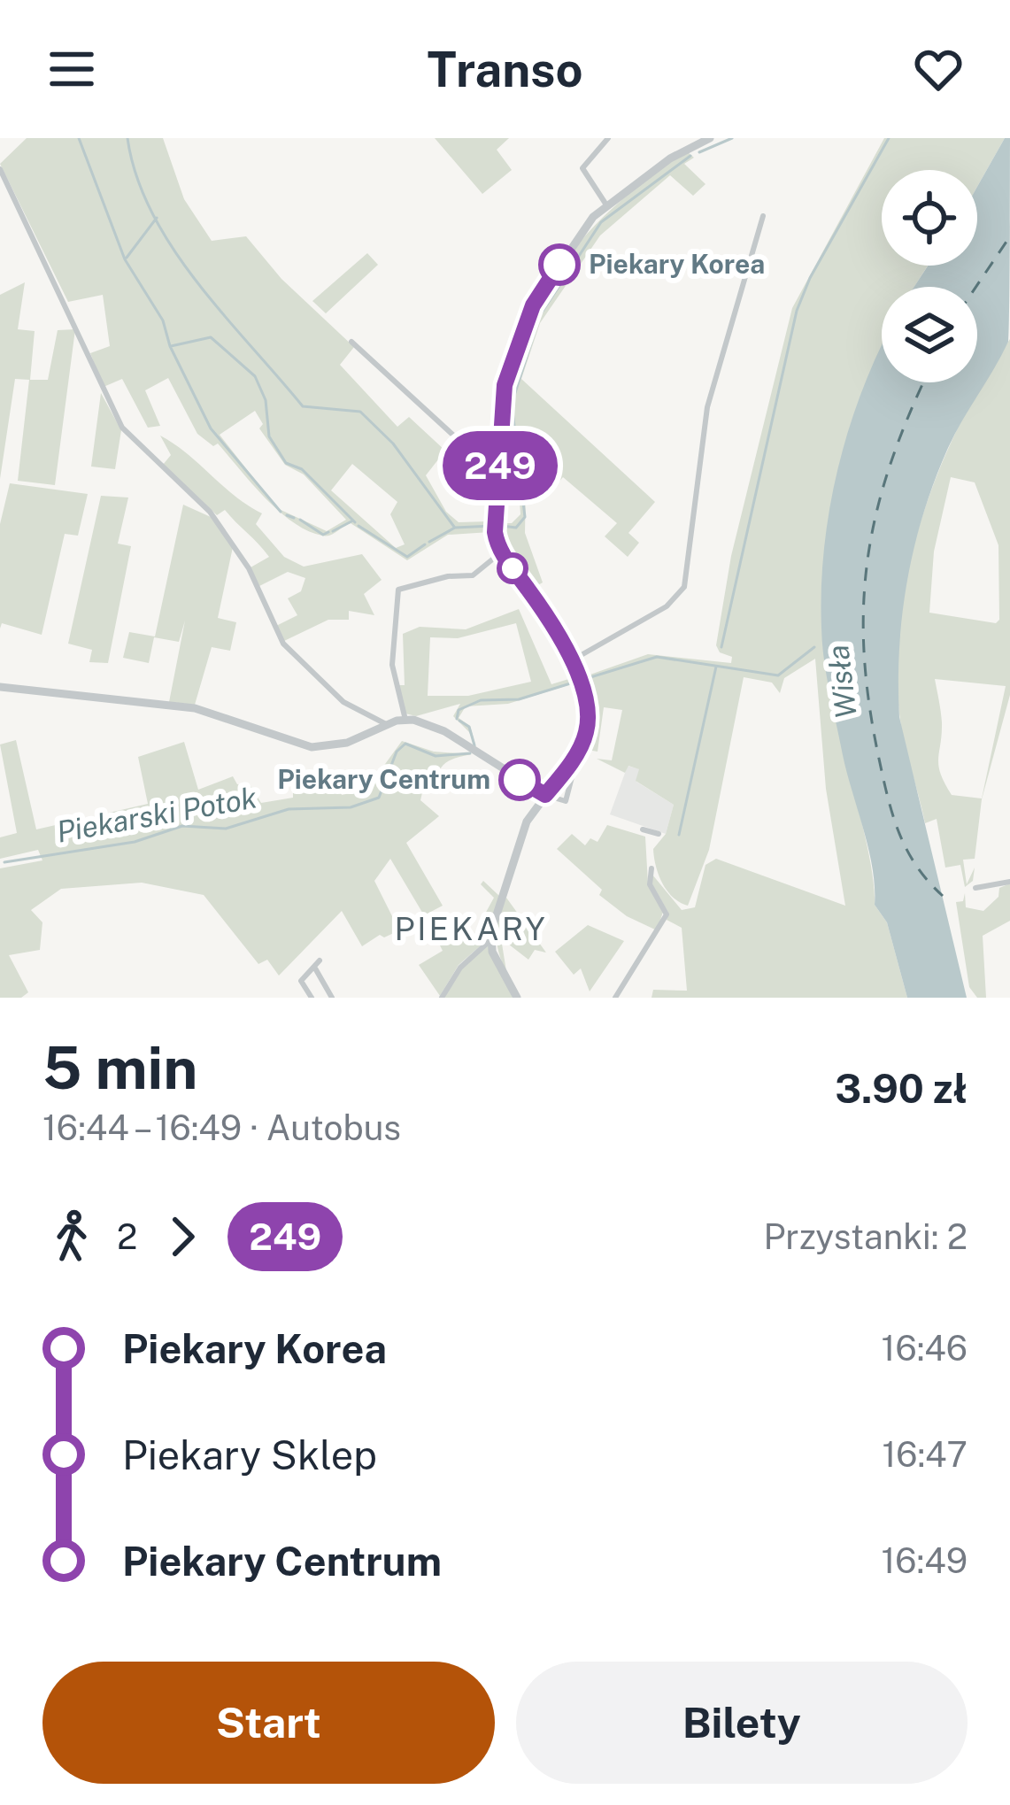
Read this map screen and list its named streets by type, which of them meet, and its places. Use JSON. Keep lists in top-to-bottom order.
{
  "districts": ["PIEKARY"],
  "water": ["Wisła", "Piekarski Potok"],
  "places": ["Piekary Korea", "Piekary Centrum"],
  "lines": ["bus line 249"],
  "page": {
    "header": "Transo",
    "on_map": "249",
    "heading": ["5 min", "16:44 – 16:49 · Autobus", "3.90 zł"],
    "legs": ["2", "249", "Przystanki: 2"],
    "list": [
      {
        "name": "Piekary Korea",
        "value": "16:46"
      },
      {
        "name": "Piekary Sklep",
        "value": "16:47"
      },
      {
        "name": "Piekary Centrum",
        "value": "16:49"
      }
    ],
    "buttons": ["Start", "Bilety"]
  }
}
